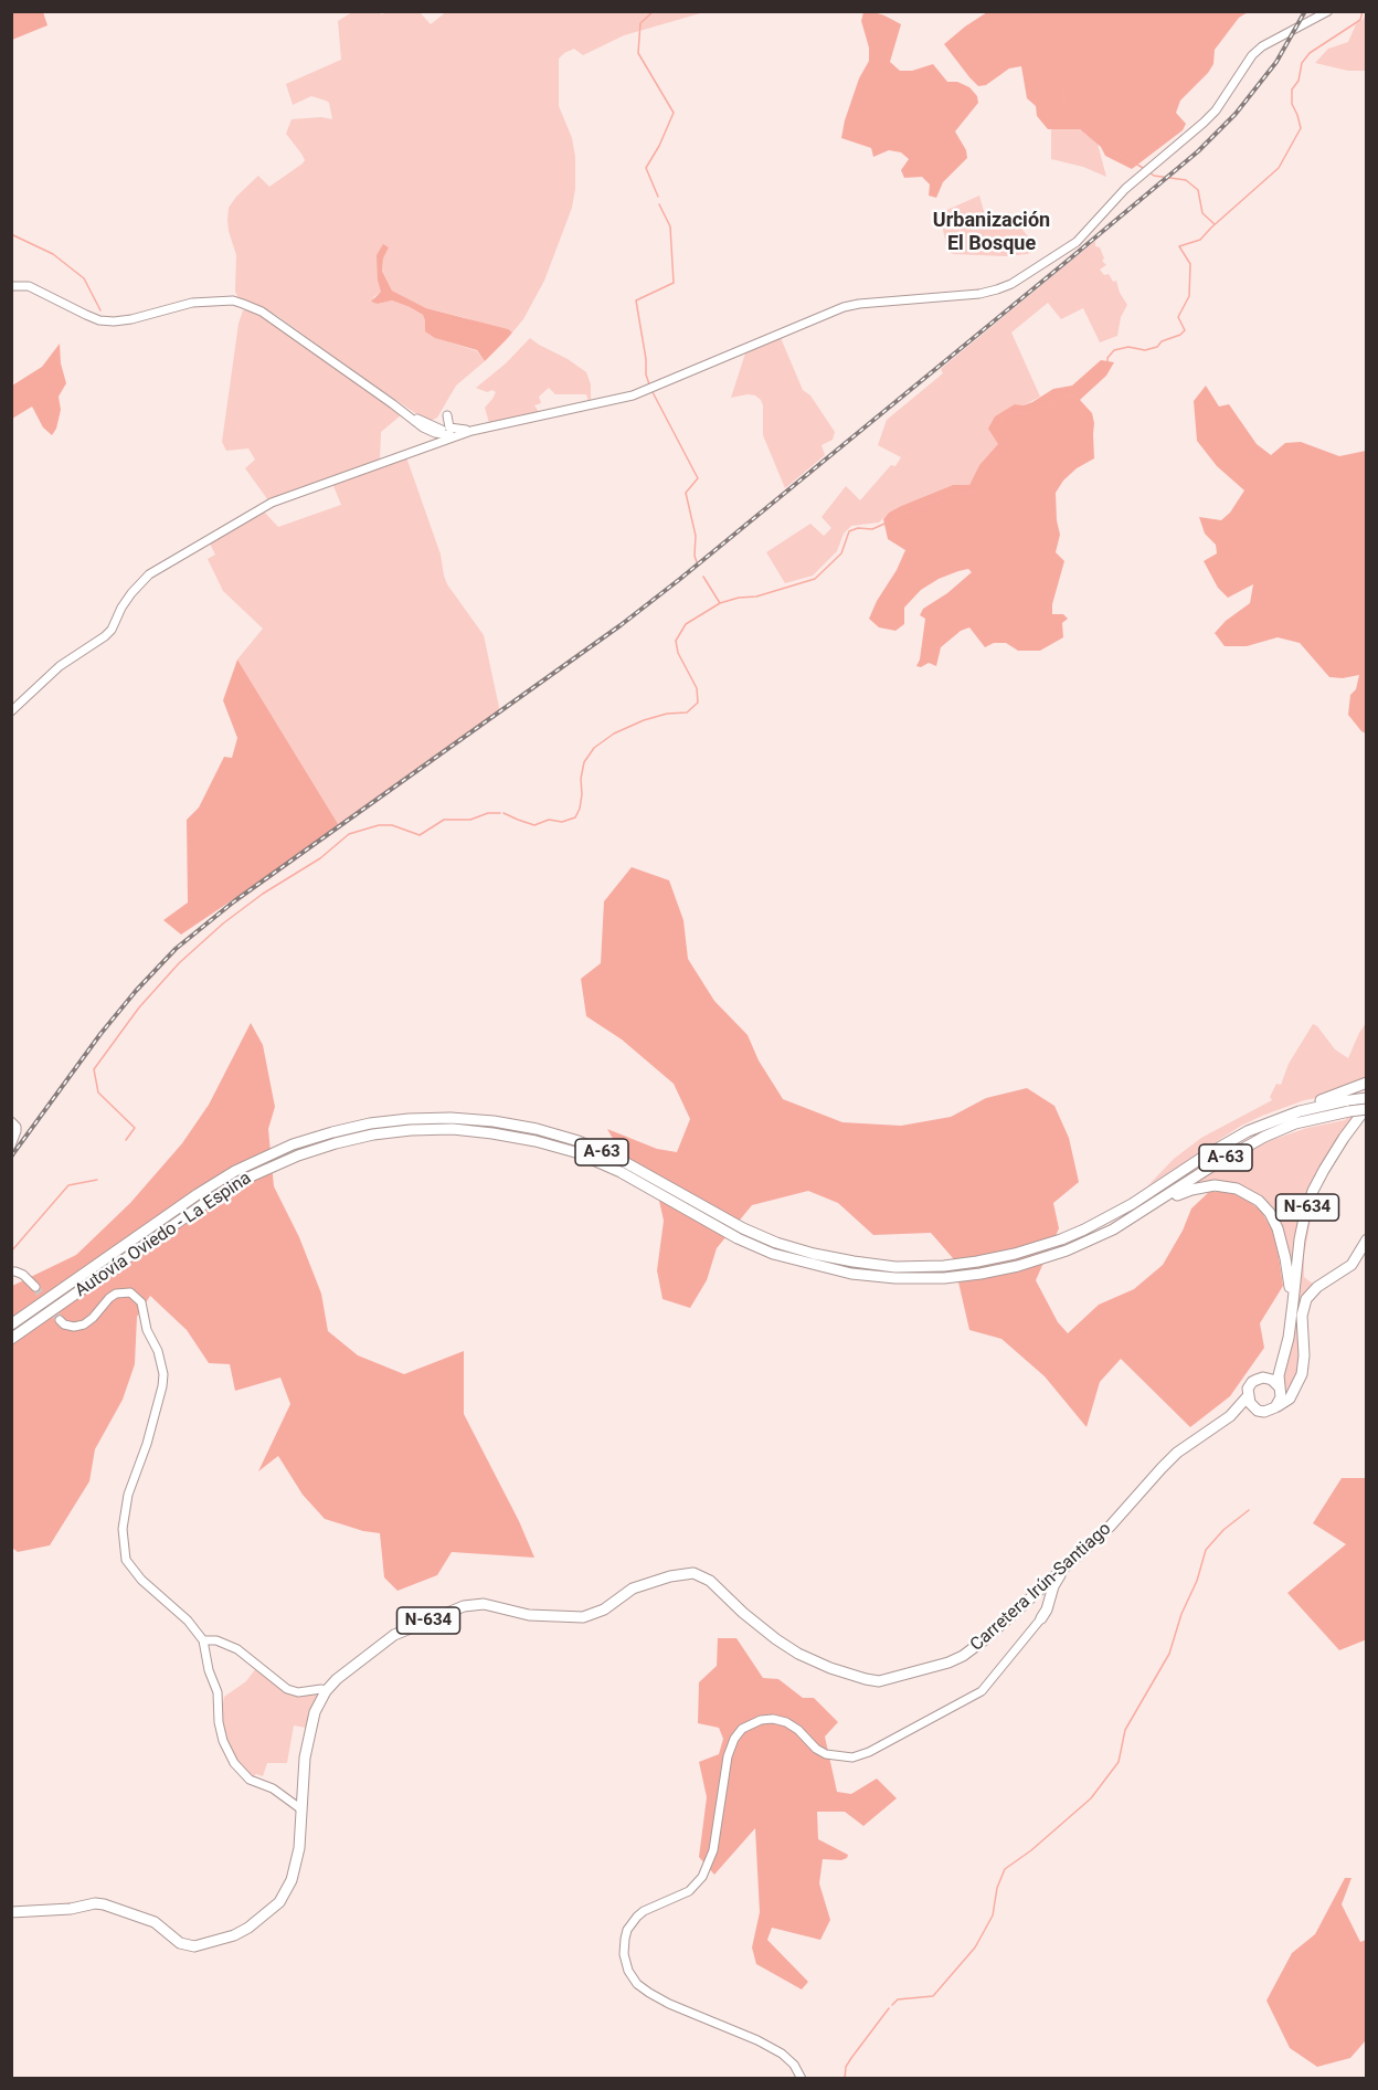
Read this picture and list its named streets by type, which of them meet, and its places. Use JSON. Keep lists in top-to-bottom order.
{
  "streets": {
    "highway": [
      "A-63",
      "N-634",
      "Autovía Oviedo - La Espina",
      "Carretera Irún-Santiago"
    ]
  },
  "crossings": [
    ["N-634", "Autovía Oviedo - La Espina"],
    ["N-634", "Carretera Irún-Santiago"]
  ],
  "districts": ["Urbanización El Bosque"]
}
